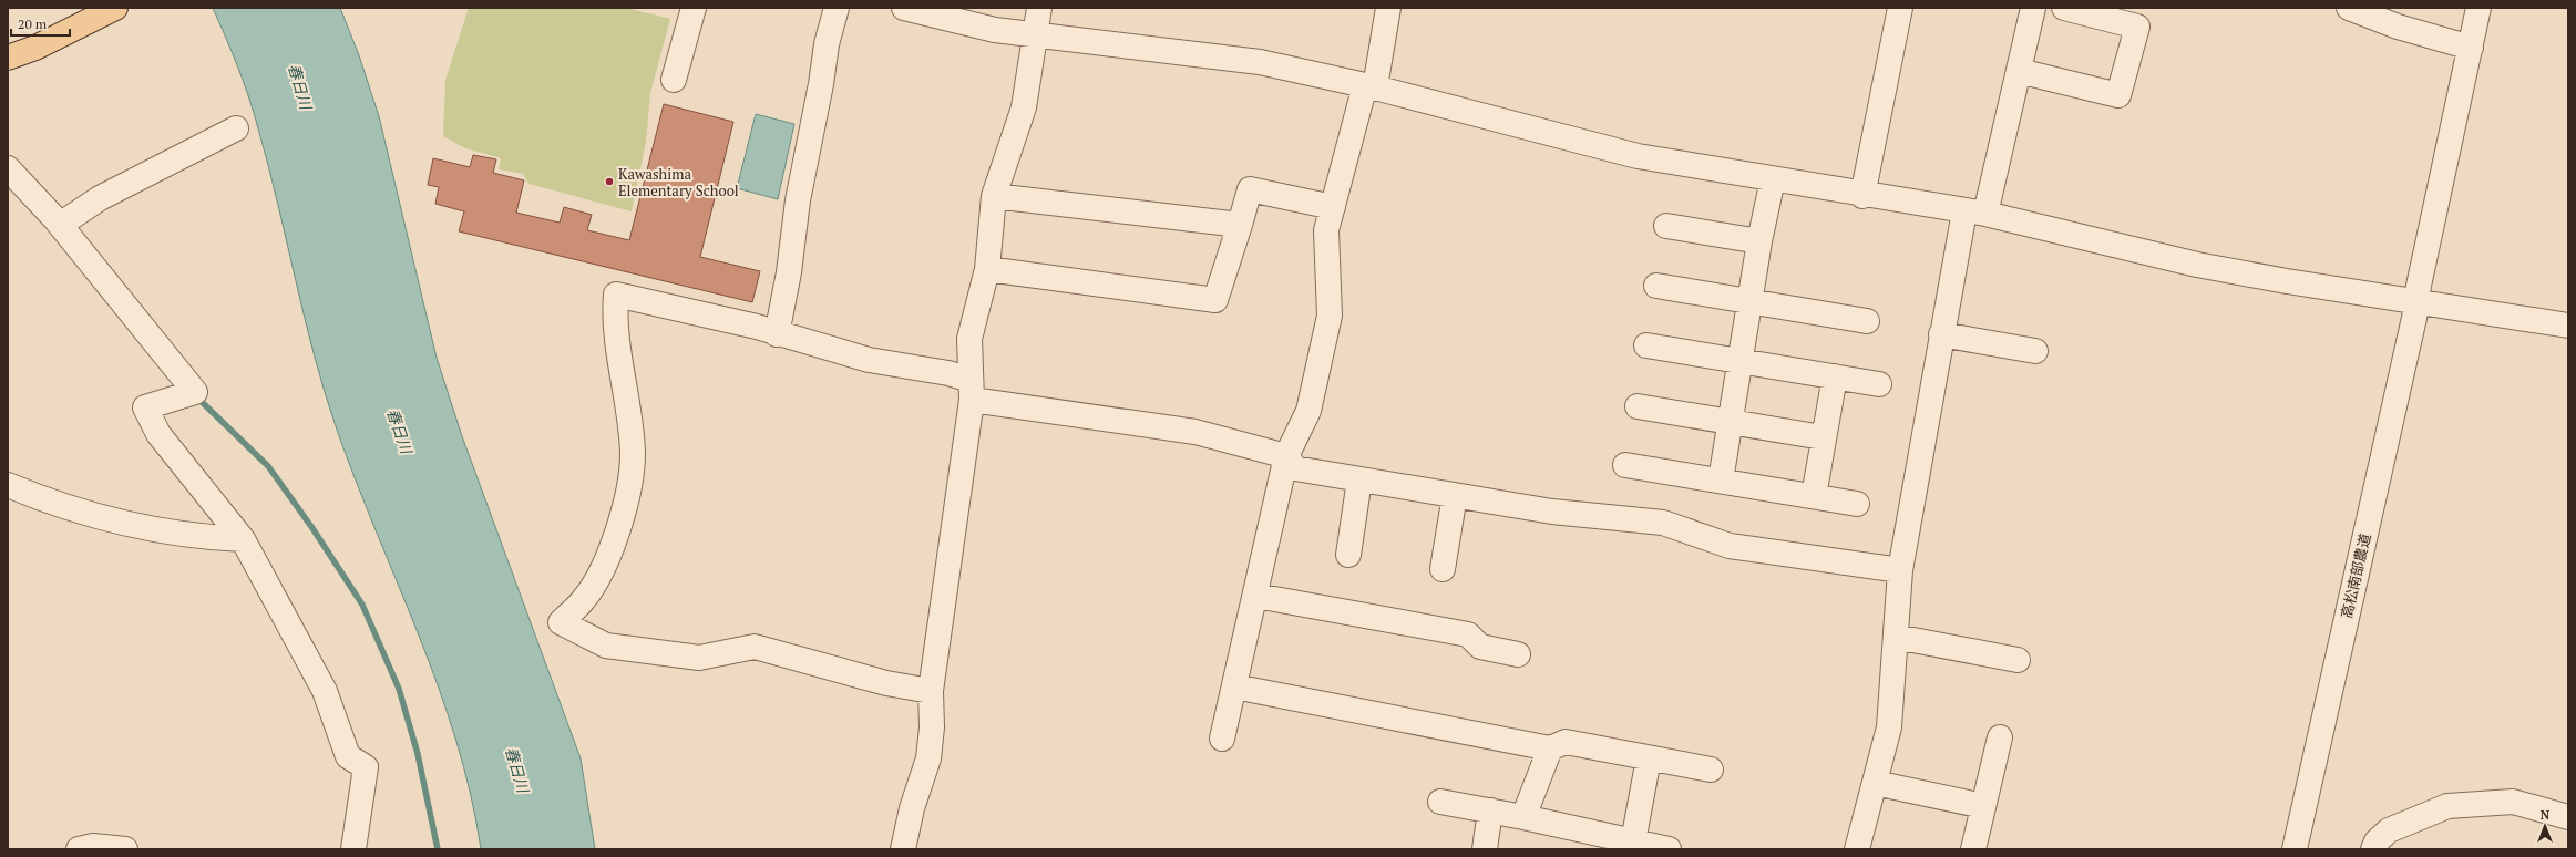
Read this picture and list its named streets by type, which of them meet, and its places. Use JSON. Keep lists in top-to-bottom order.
{
  "streets": {
    "street": ["高松南部農道"]
  },
  "water": ["春日川"],
  "places": ["Kawashima Elementary School"],
  "scale_bar": "20 m",
  "north": "top"
}
